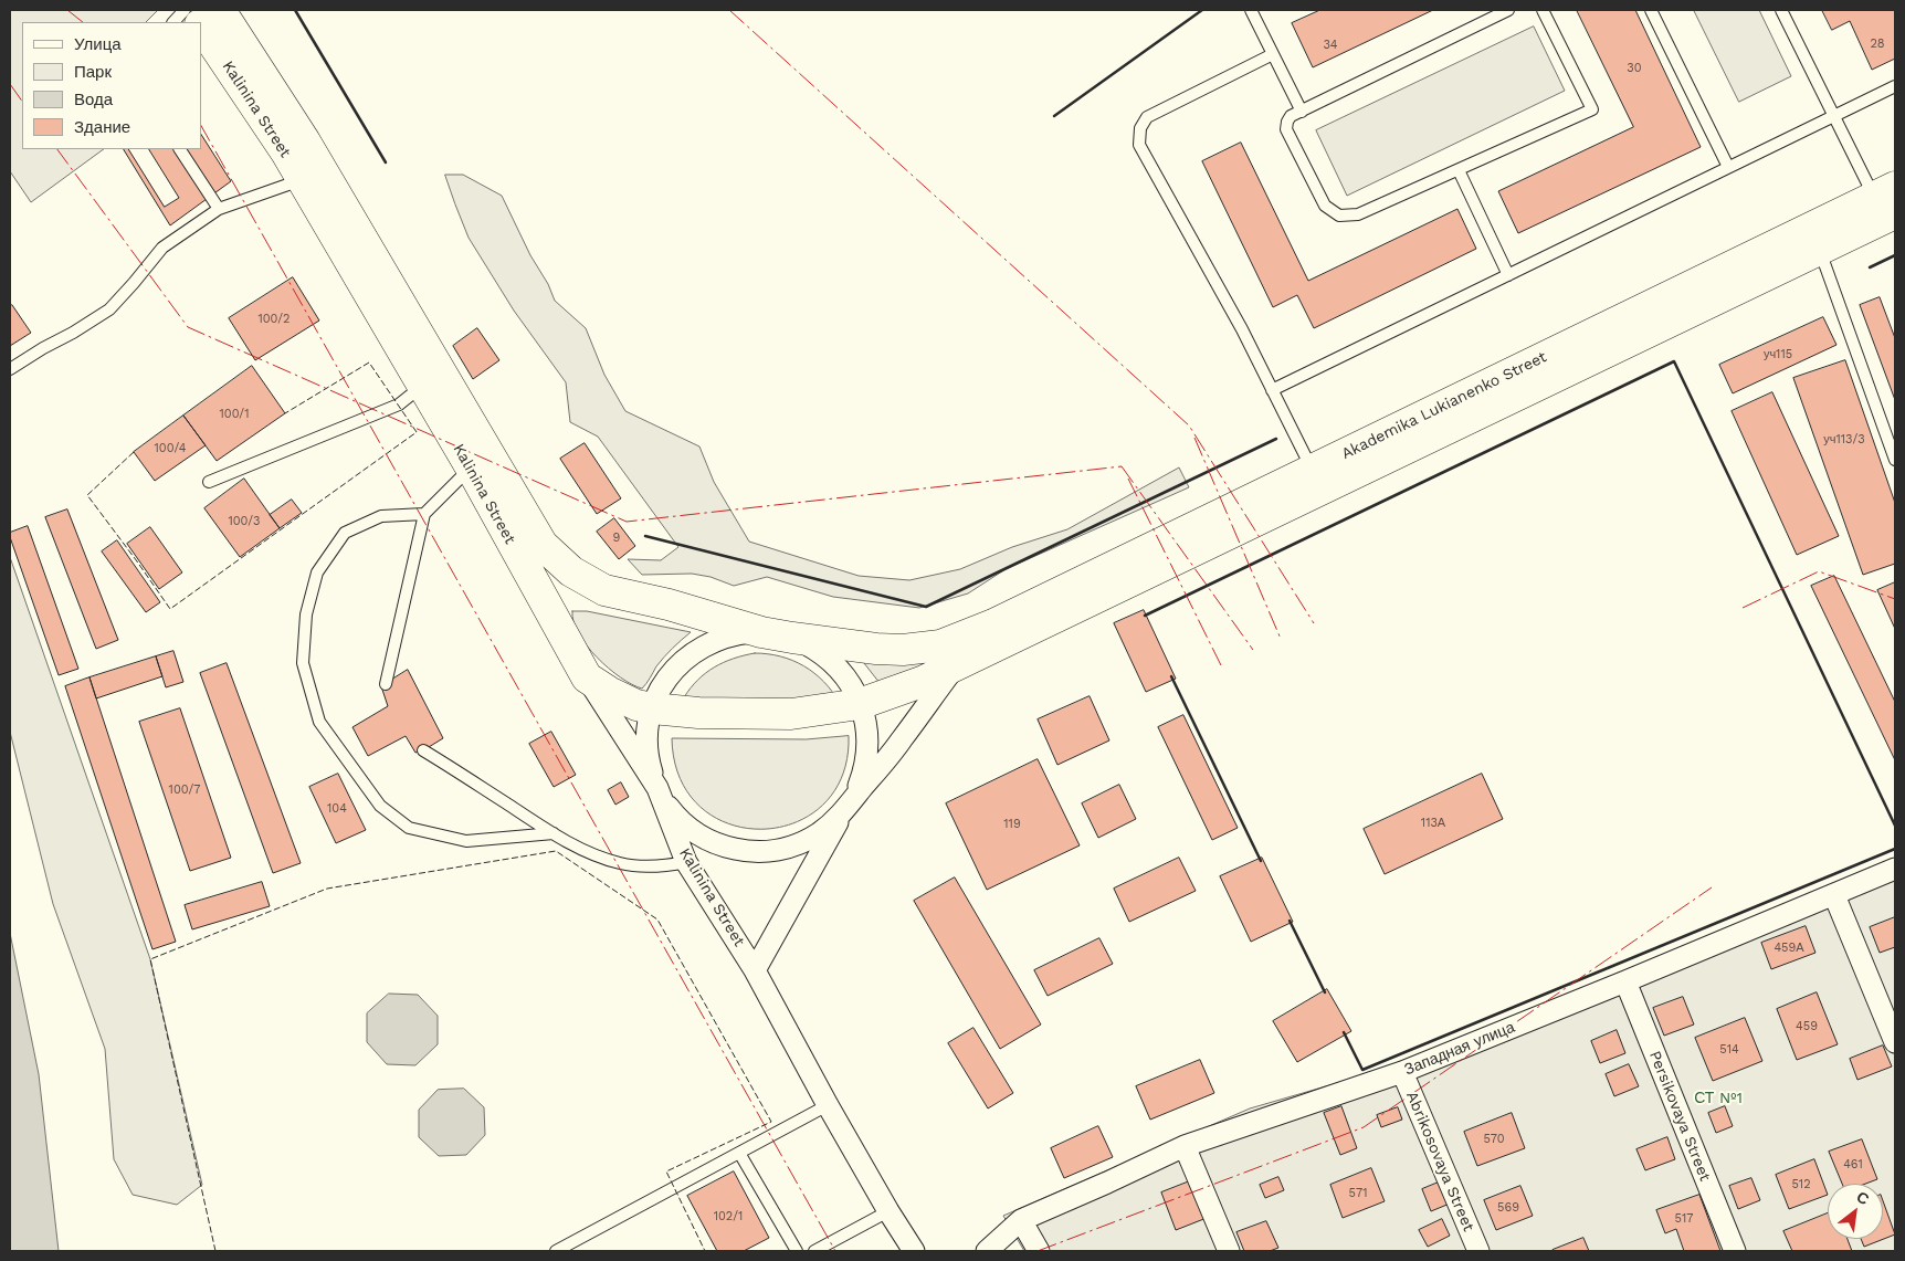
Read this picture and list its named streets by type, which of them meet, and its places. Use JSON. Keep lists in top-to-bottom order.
{
  "streets": {
    "highway": ["Kalinina Street", "Akademika Lukianenko Street"],
    "street": ["Западная улица", "Persikovaya Street", "Abrikosovaya Street"]
  },
  "crossings": [
    ["Kalinina Street", "Akademika Lukianenko Street"],
    ["Западная улица", "Persikovaya Street"],
    ["Западная улица", "Abrikosovaya Street"]
  ],
  "parks": ["СТ №1"],
  "house_numbers": [
    "28",
    "34",
    "30",
    "100/2",
    "уч115",
    "100/1",
    "уч113/3",
    "100/4",
    "100/3",
    "9",
    "100/7",
    "104",
    "113А",
    "119",
    "459А",
    "459",
    "514",
    "570",
    "461",
    "512",
    "571",
    "569",
    "102/1",
    "517"
  ],
  "legend": [
    "Улица",
    "Парк",
    "Вода",
    "Здание"
  ],
  "north": "top right"
}
